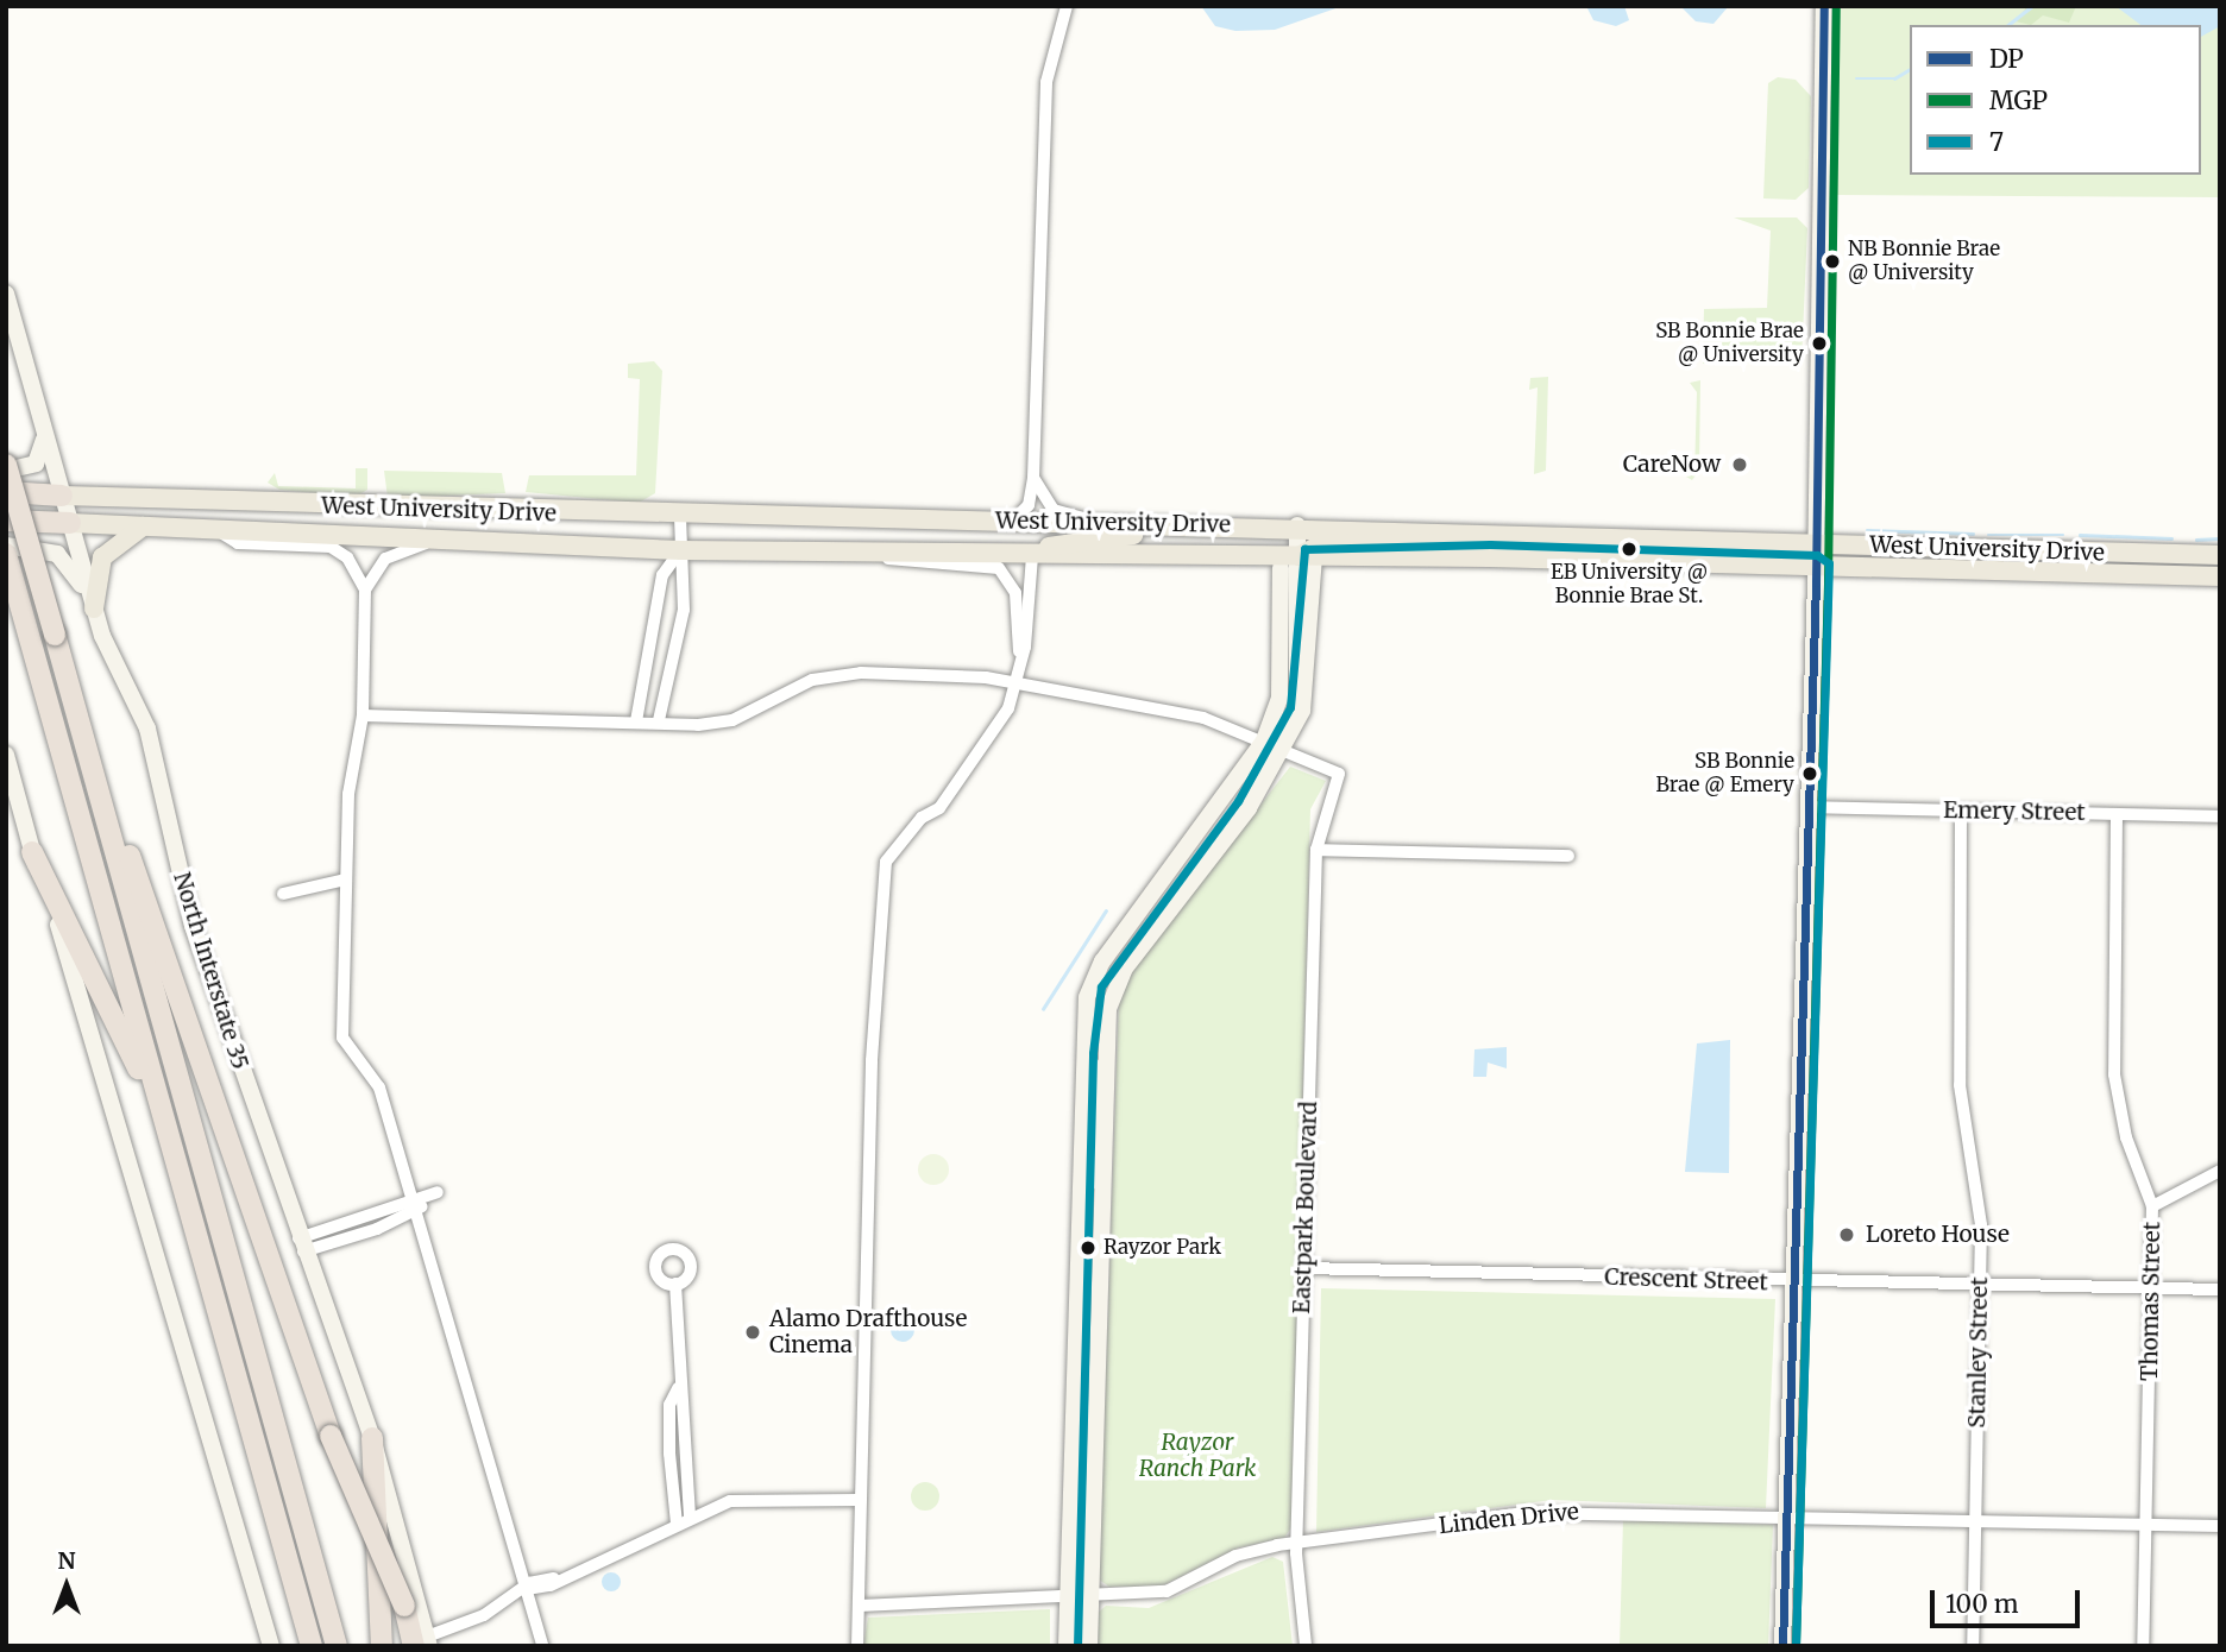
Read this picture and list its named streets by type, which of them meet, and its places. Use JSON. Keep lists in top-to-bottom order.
{
  "streets": {
    "highway": ["West University Drive"],
    "main road": ["North Interstate 35"],
    "street": [
      "Emery Street",
      "Eastpark Boulevard",
      "Crescent Street",
      "Thomas Street",
      "Stanley Street",
      "Linden Drive"
    ]
  },
  "crossings": [
    ["West University Drive", "North Interstate 35"],
    ["Emery Street", "Thomas Street"],
    ["Emery Street", "Stanley Street"],
    ["Eastpark Boulevard", "Crescent Street"],
    ["Eastpark Boulevard", "Linden Drive"],
    ["Crescent Street", "Thomas Street"],
    ["Crescent Street", "Stanley Street"],
    ["Thomas Street", "Linden Drive"],
    ["Stanley Street", "Linden Drive"]
  ],
  "parks": ["Rayzor Ranch Park"],
  "places": [
    "NB Bonnie Brae @ University",
    "SB Bonnie Brae @ University",
    "CareNow",
    "EB University @ Bonnie Brae St.",
    "SB Bonnie Brae @ Emery",
    "Loreto House",
    "Rayzor Park",
    "Alamo Drafthouse Cinema"
  ],
  "lines": ["transit line DP", "transit line MGP", "transit line 7"],
  "legend": ["DP", "MGP", "7"],
  "scale_bar": "100 m",
  "north": "top"
}
